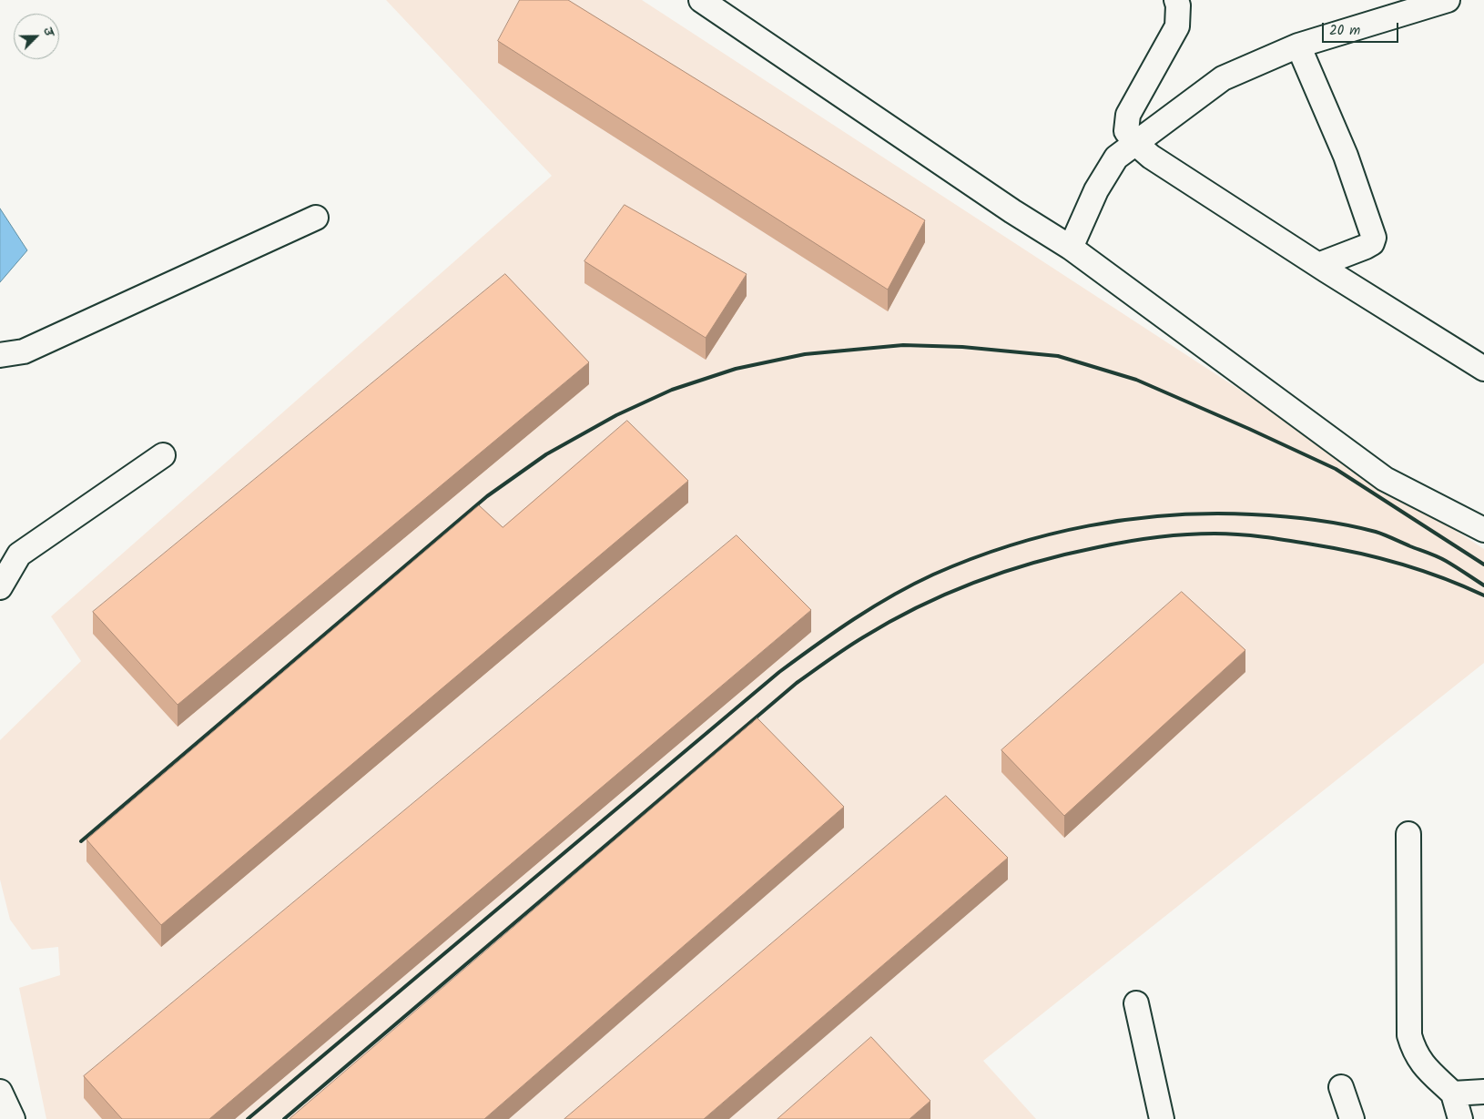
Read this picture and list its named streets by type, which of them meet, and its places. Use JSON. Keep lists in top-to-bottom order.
{
  "scale_bar": "20 m",
  "north": "top right"
}
